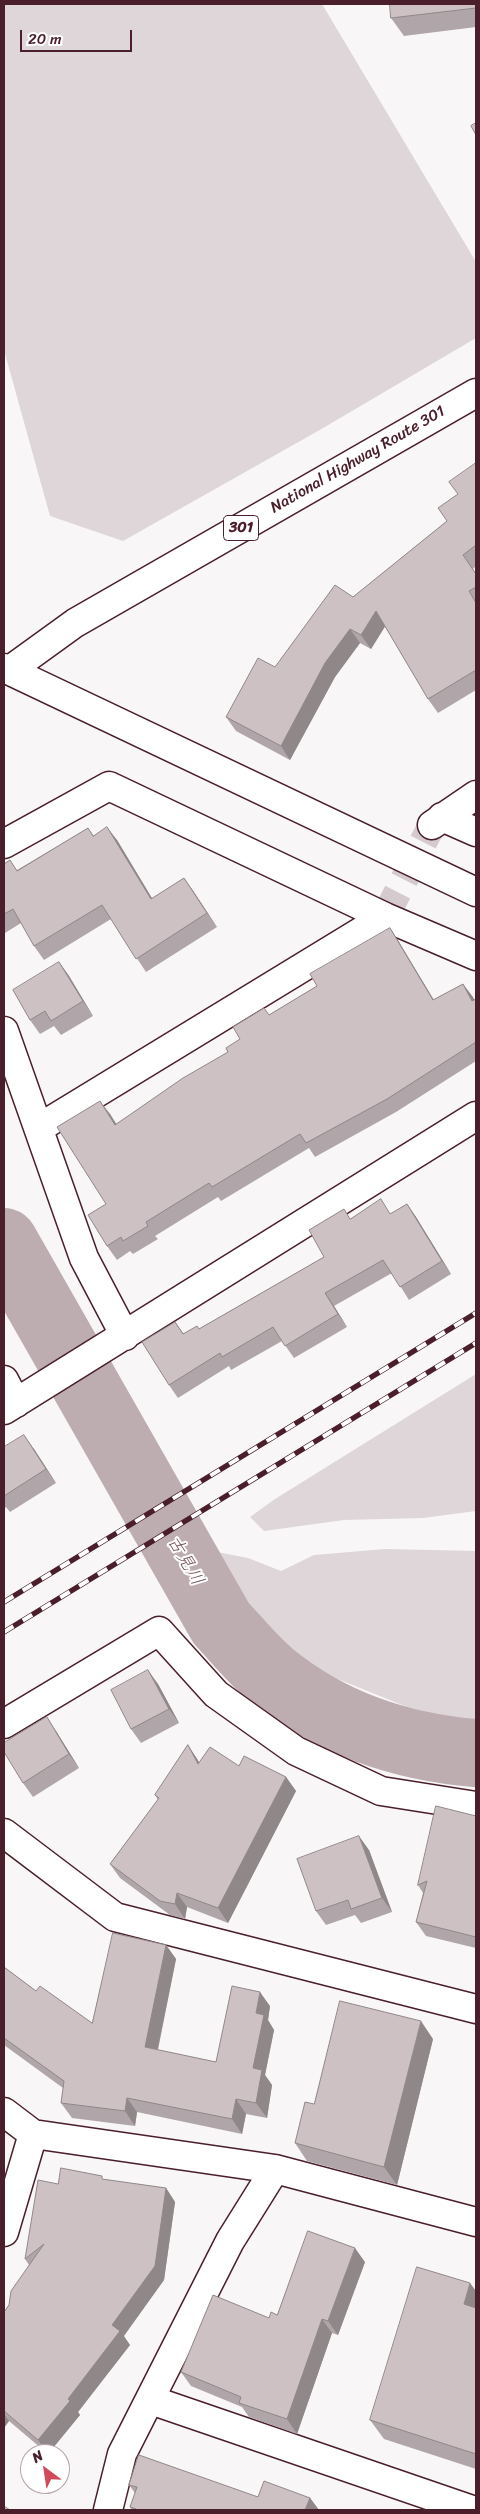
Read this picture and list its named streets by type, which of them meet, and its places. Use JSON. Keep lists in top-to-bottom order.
{
  "streets": {
    "main road": ["National Highway Route 301", "301"]
  },
  "water": ["古見川"],
  "scale_bar": "20 m",
  "north": "top left"
}
